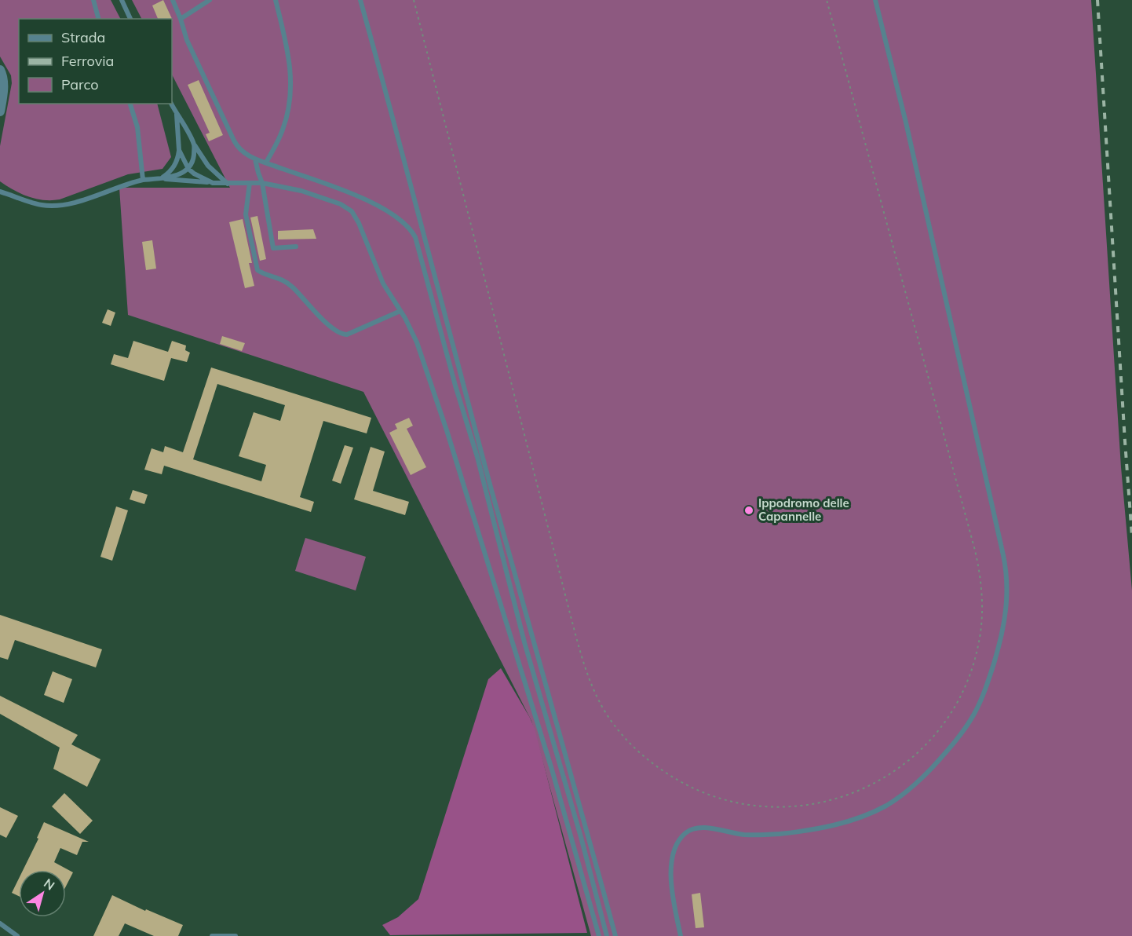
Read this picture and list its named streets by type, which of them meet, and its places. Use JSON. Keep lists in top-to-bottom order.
{
  "places": ["Ippodromo delle Capannelle"],
  "legend": ["Strada", "Ferrovia", "Parco"],
  "north": "top right"
}
